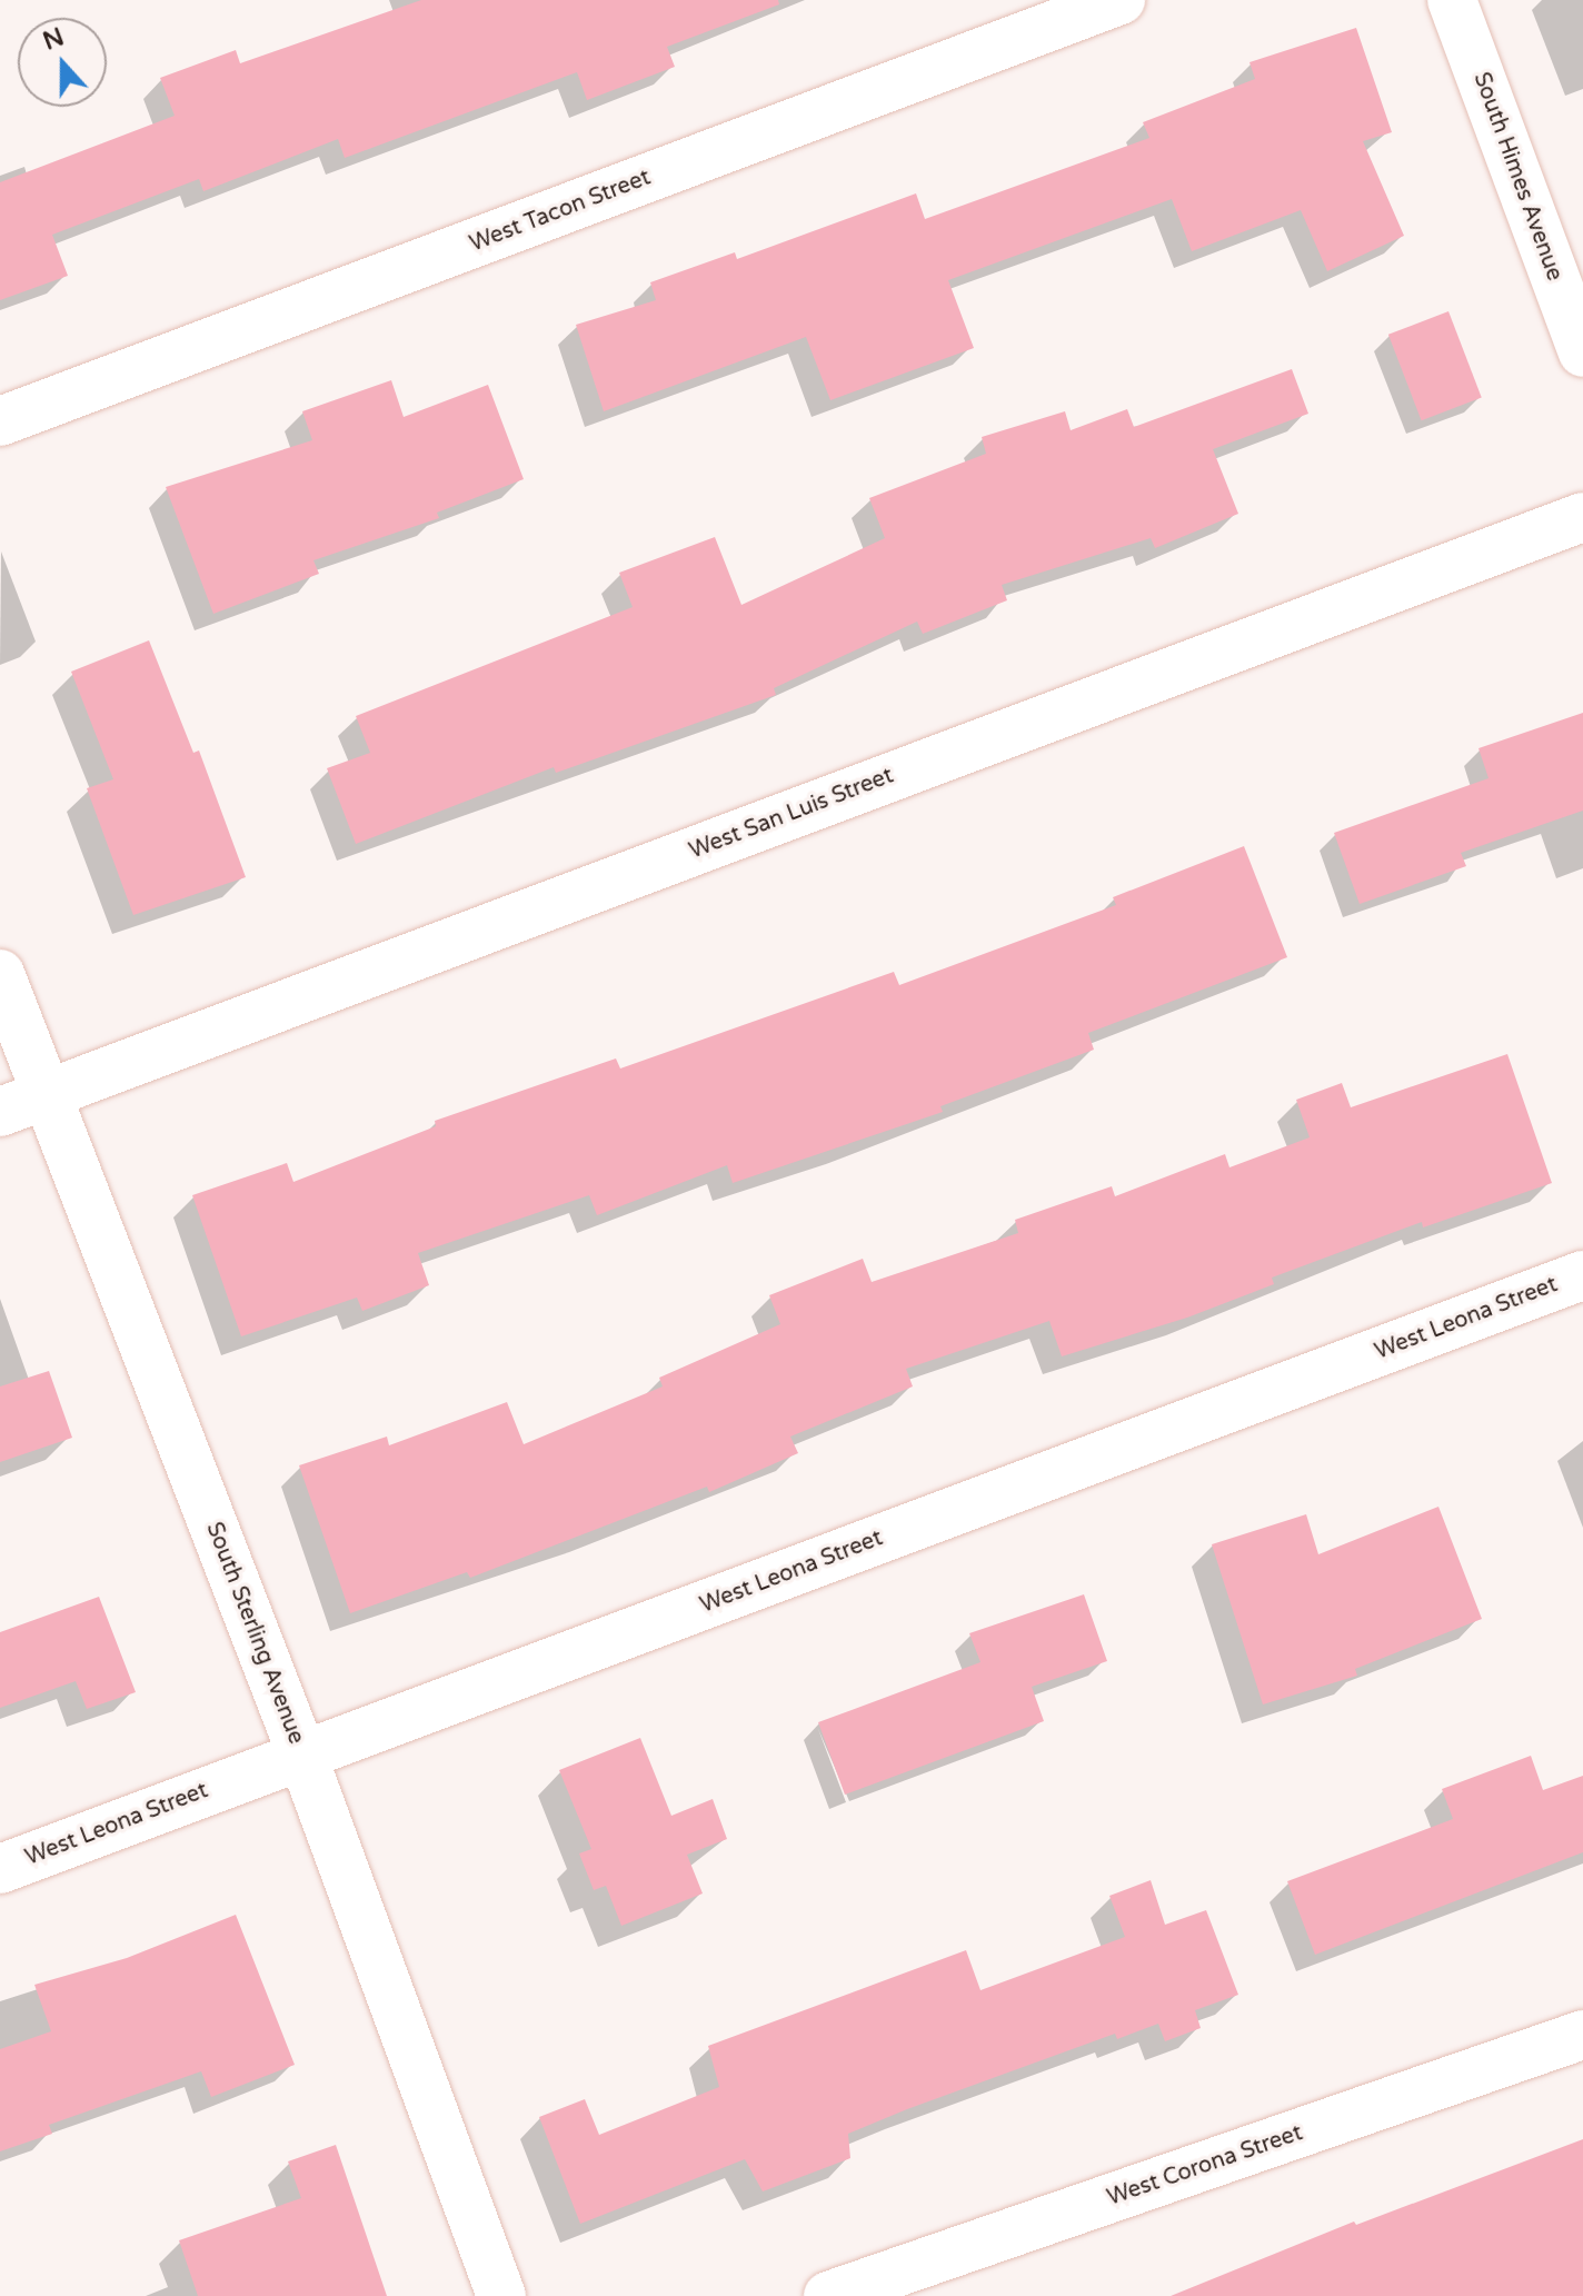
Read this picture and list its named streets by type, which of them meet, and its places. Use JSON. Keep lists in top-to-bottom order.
{
  "streets": {
    "street": [
      "South Himes Avenue",
      "West Tacon Street",
      "West San Luis Street",
      "West Leona Street",
      "South Sterling Avenue",
      "West Corona Street"
    ]
  },
  "crossings": [
    ["West San Luis Street", "South Sterling Avenue"],
    ["West Leona Street", "South Sterling Avenue"]
  ],
  "north": "top"
}
